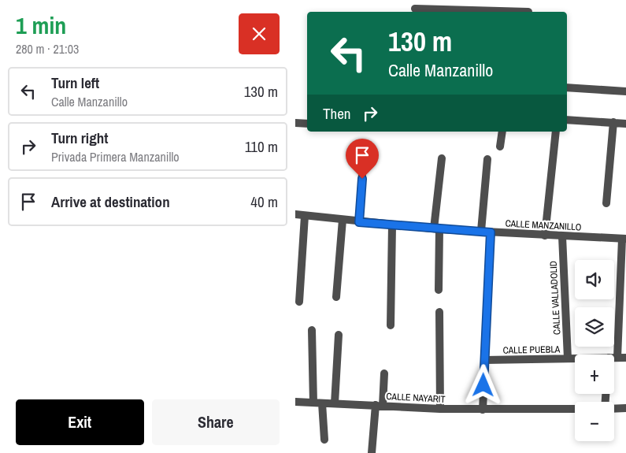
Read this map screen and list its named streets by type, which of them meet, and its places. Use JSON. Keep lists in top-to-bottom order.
{
  "streets": {
    "street": [
      "CALLE MANZANILLO",
      "CALLE VALLADOLID",
      "CALLE PUEBLA",
      "CALLE NAYARIT"
    ]
  },
  "crossings": [
    ["CALLE MANZANILLO", "CALLE VALLADOLID"],
    ["CALLE VALLADOLID", "CALLE PUEBLA"]
  ],
  "page": {
    "heading": ["1 min", "280 m · 21:03"],
    "turn": ["130 m", "Calle Manzanillo"],
    "list": [
      {
        "name": "Turn left",
        "note": "Calle Manzanillo",
        "value": "130 m"
      },
      {
        "name": "Turn right",
        "note": "Privada Primera Manzanillo",
        "value": "110 m"
      },
      {
        "name": "Arrive at destination",
        "value": "40 m"
      }
    ],
    "then": "Then",
    "map_buttons": ["+", "−"],
    "buttons": ["Exit", "Share"]
  }
}
